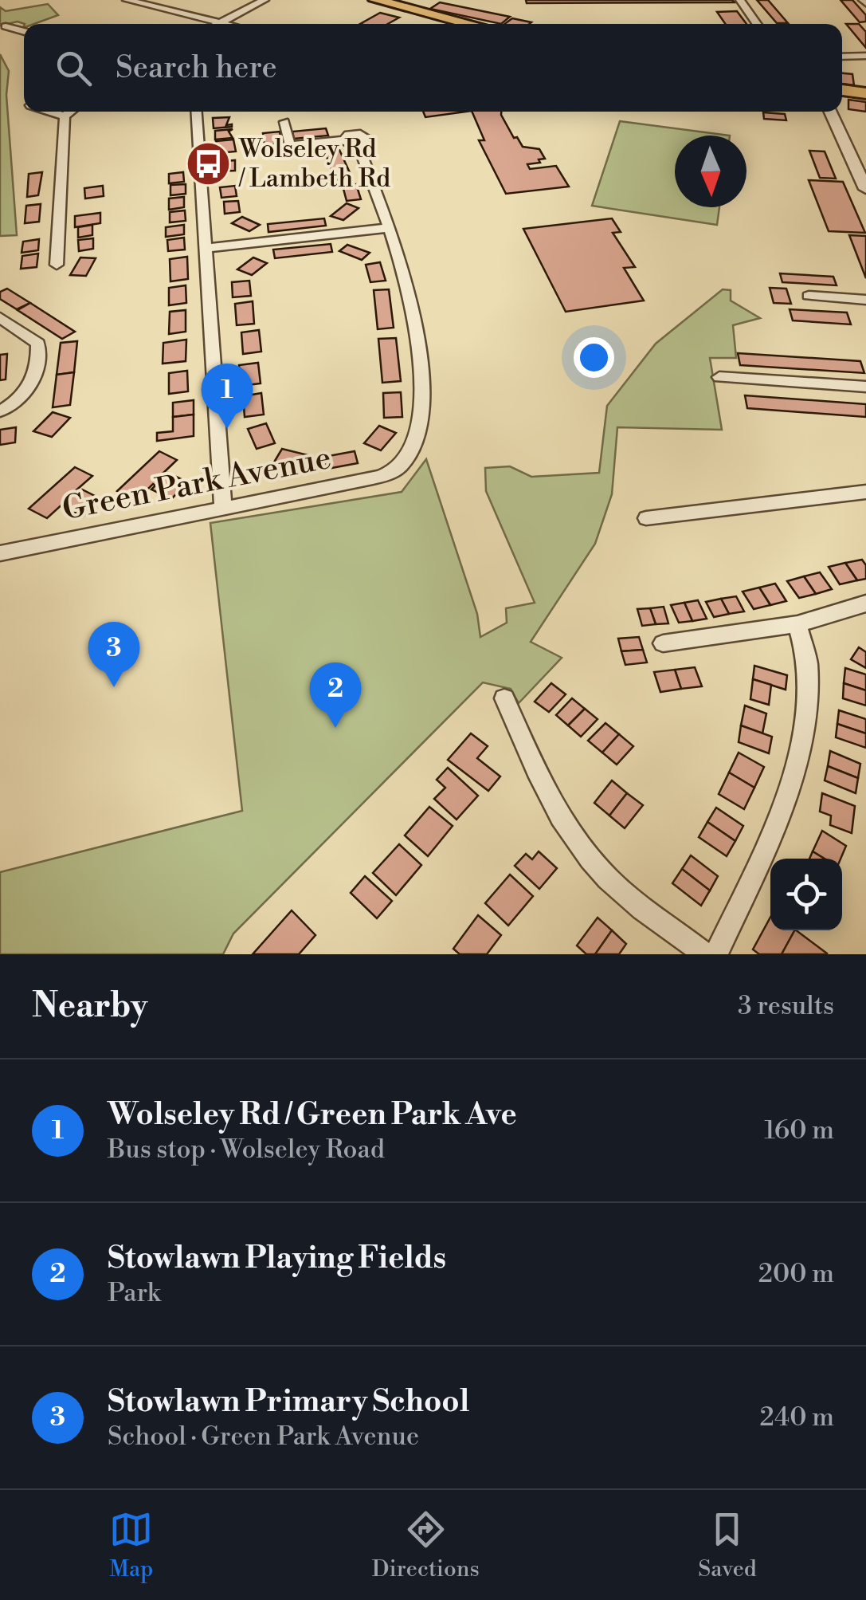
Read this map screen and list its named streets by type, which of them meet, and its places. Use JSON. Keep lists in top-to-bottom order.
{
  "streets": {
    "street": ["Green Park Avenue"]
  },
  "places": {
    "bus stop": ["Wolseley Rd / Lambeth Rd"]
  },
  "north": "bottom",
  "page": {
    "search": "Search here",
    "pins": ["1", "3", "2"],
    "heading": ["Nearby", "3 results"],
    "list": [
      {
        "mark": "1",
        "name": "Wolseley Rd / Green Park Ave",
        "note": "Bus stop · Wolseley Road",
        "value": "160 m"
      },
      {
        "mark": "2",
        "name": "Stowlawn Playing Fields",
        "note": "Park",
        "value": "200 m"
      },
      {
        "mark": "3",
        "name": "Stowlawn Primary School",
        "note": "School · Green Park Avenue",
        "value": "240 m"
      }
    ],
    "nav": ["Map", "Directions", "Saved"]
  }
}
